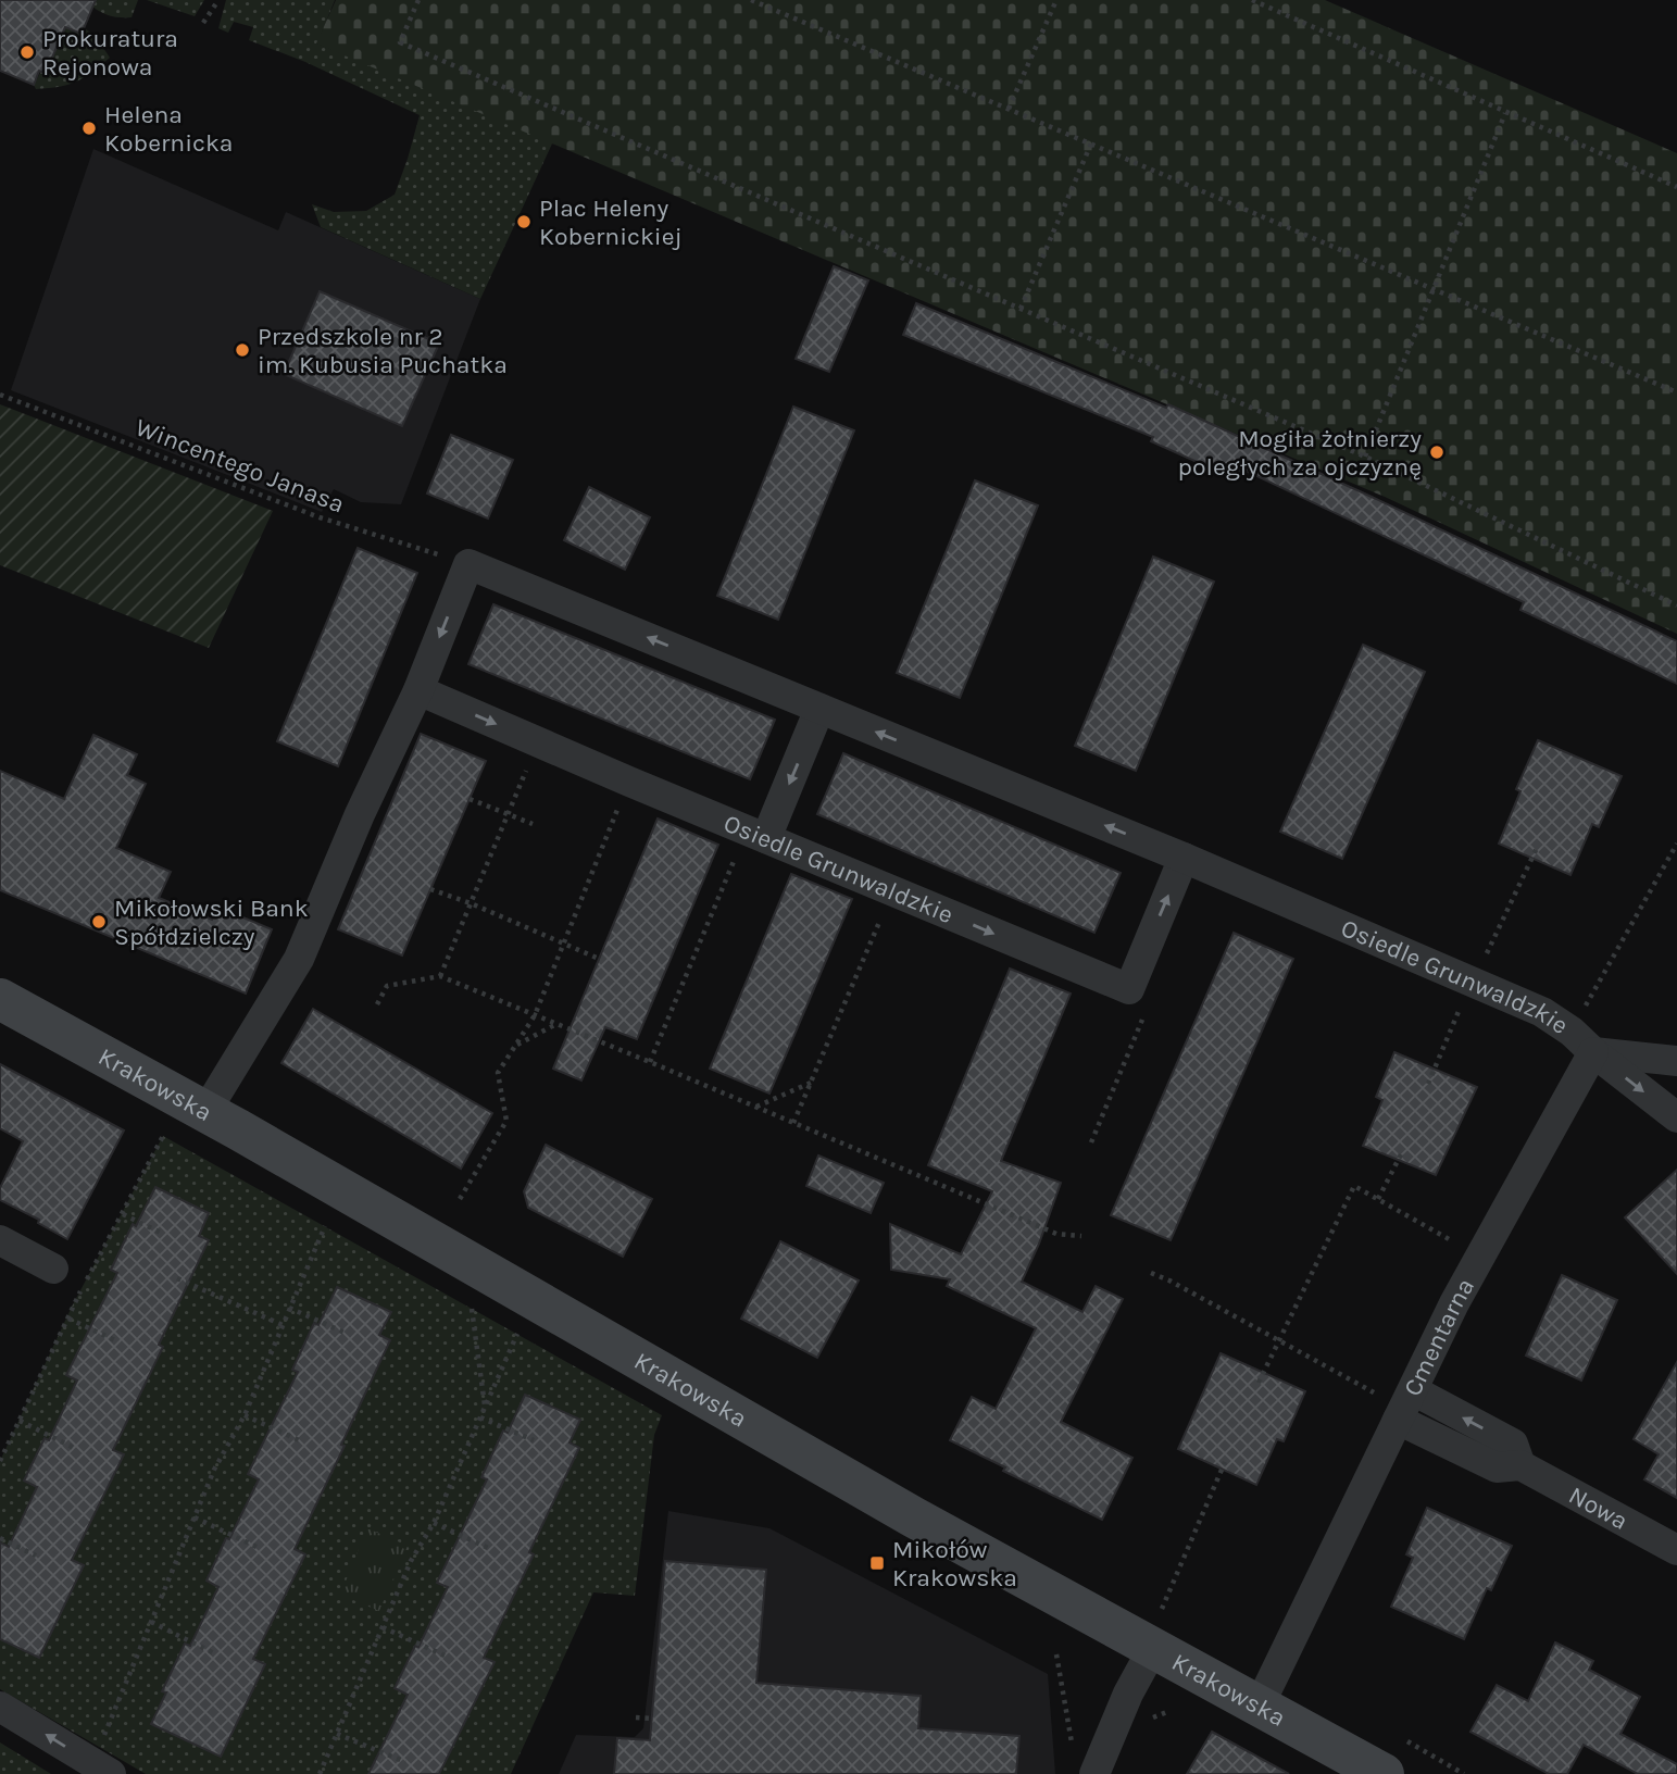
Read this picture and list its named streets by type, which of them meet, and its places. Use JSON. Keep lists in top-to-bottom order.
{
  "streets": {
    "street": [
      "Osiedle Grunwaldzkie",
      "Krakowska",
      "Cmentarna",
      "Nowa"
    ],
    "path": ["Wincentego Janasa"]
  },
  "crossings": [
    ["Wincentego Janasa", "Osiedle Grunwaldzkie"],
    ["Osiedle Grunwaldzkie", "Cmentarna"],
    ["Krakowska", "Cmentarna"],
    ["Cmentarna", "Nowa"]
  ],
  "places": {
    "other": [
      "Prokuratura Rejonowa",
      "Helena Kobernicka",
      "Plac Heleny Kobernickiej",
      "Przedszkole nr 2 im. Kubusia Puchatka",
      "Mogiła żołnierzy poległych za ojczyznę",
      "Mikołowski Bank Spółdzielczy"
    ],
    "transit": ["Mikołów Krakowska"]
  }
}
